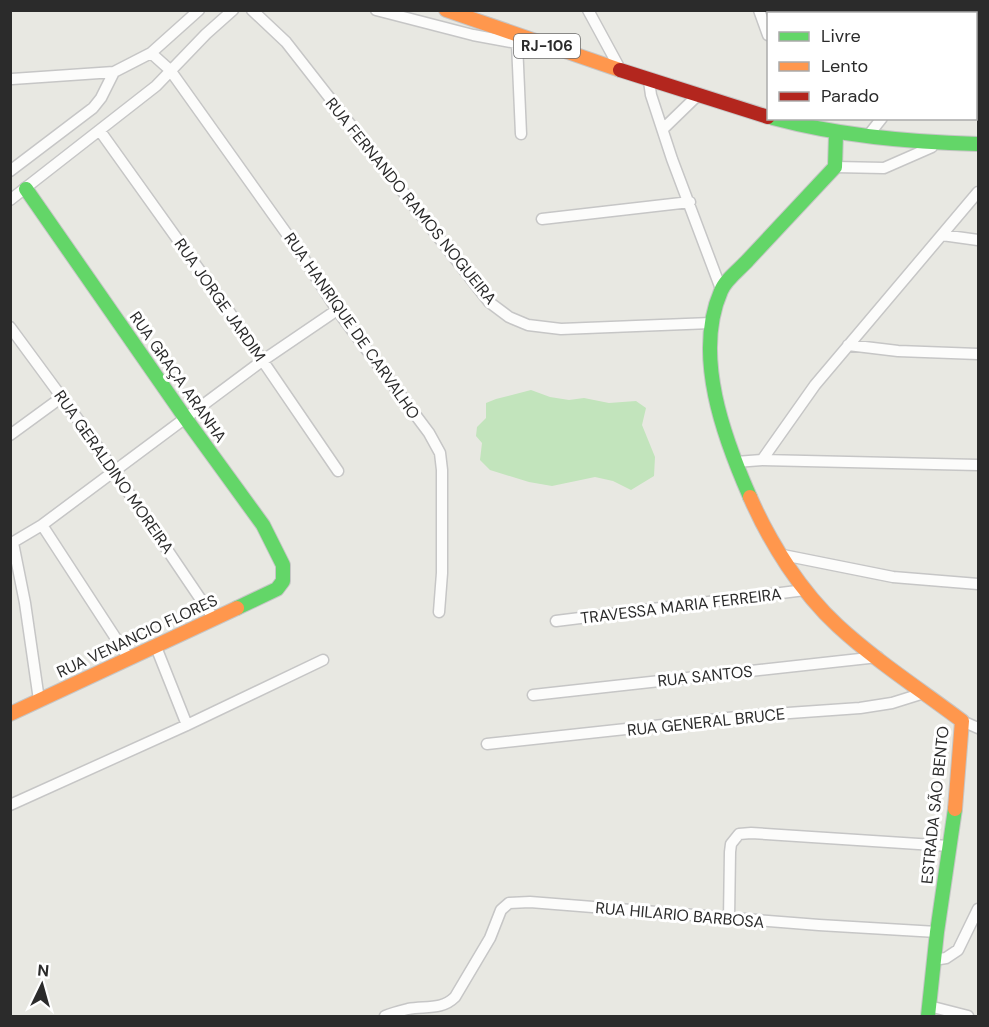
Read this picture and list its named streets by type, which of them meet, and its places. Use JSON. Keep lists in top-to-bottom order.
{
  "streets": {
    "main road": [
      "RJ-106",
      "RUA GRAÇA ARANHA",
      "RUA VENANCIO FLORES",
      "ESTRADA SÃO BENTO"
    ],
    "street": [
      "RUA FERNANDO RAMOS NOGUEIRA",
      "RUA JORGE JARDIM",
      "RUA HANRIQUE DE CARVALHO",
      "RUA GERALDINO MOREIRA",
      "TRAVESSA MARIA FERREIRA",
      "RUA SANTOS",
      "RUA GENERAL BRUCE",
      "RUA HILARIO BARBOSA"
    ]
  },
  "crossings": [
    ["RUA FERNANDO RAMOS NOGUEIRA", "ESTRADA SÃO BENTO"],
    ["RUA GRAÇA ARANHA", "RUA VENANCIO FLORES"],
    ["RUA GERALDINO MOREIRA", "RUA VENANCIO FLORES"],
    ["TRAVESSA MARIA FERREIRA", "ESTRADA SÃO BENTO"],
    ["RUA SANTOS", "ESTRADA SÃO BENTO"],
    ["RUA GENERAL BRUCE", "ESTRADA SÃO BENTO"],
    ["ESTRADA SÃO BENTO", "RUA HILARIO BARBOSA"]
  ],
  "legend": ["Livre", "Lento", "Parado"],
  "north": "top"
}
